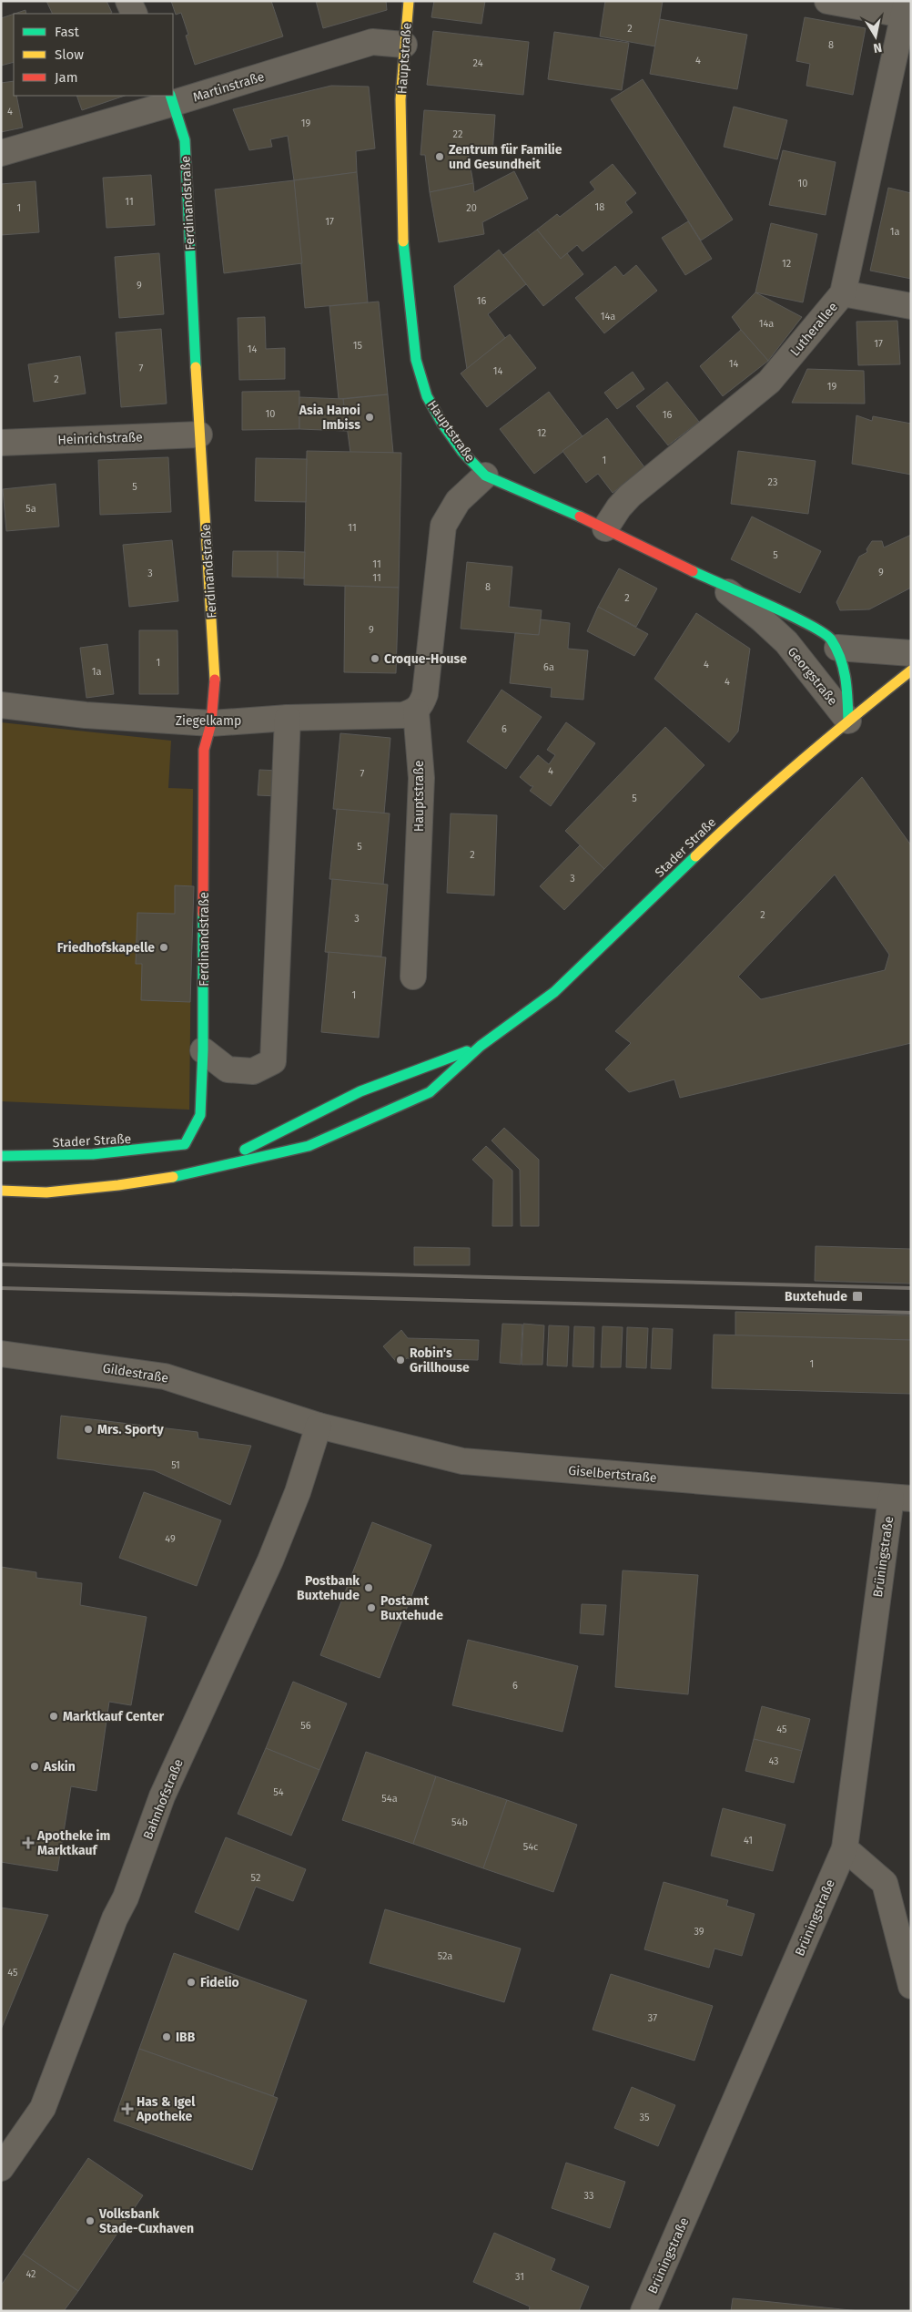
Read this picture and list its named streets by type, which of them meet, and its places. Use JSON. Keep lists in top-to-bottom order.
{
  "streets": {
    "street": [
      "Hauptstraße",
      "Martinstraße",
      "Ferdinandstraße",
      "Lutherallee",
      "Heinrichstraße",
      "Georgstraße",
      "Ziegelkamp",
      "Stader Straße",
      "Gildestraße",
      "Giselbertstraße",
      "Brüningstraße",
      "Bahnhofstraße"
    ]
  },
  "crossings": [
    ["Hauptstraße", "Martinstraße"],
    ["Hauptstraße", "Georgstraße"],
    ["Hauptstraße", "Ziegelkamp"],
    ["Martinstraße", "Ferdinandstraße"],
    ["Ferdinandstraße", "Heinrichstraße"],
    ["Ferdinandstraße", "Ziegelkamp"],
    ["Ferdinandstraße", "Stader Straße"],
    ["Lutherallee", "Georgstraße"],
    ["Georgstraße", "Stader Straße"],
    ["Gildestraße", "Giselbertstraße"],
    ["Gildestraße", "Bahnhofstraße"],
    ["Giselbertstraße", "Brüningstraße"],
    ["Giselbertstraße", "Bahnhofstraße"]
  ],
  "places": {
    "other": [
      "Zentrum für Familie und Gesundheit",
      "Asia Hanoi Imbiss",
      "Croque-House",
      "Friedhofskapelle",
      "Robin's Grillhouse",
      "Mrs. Sporty",
      "Postbank Buxtehude",
      "Postamt Buxtehude",
      "Marktkauf Center",
      "Askin",
      "Fidelio",
      "IBB",
      "Volksbank Stade-Cuxhaven"
    ],
    "transit": ["Buxtehude"],
    "health": ["Apotheke im Marktkauf", "Has & Igel Apotheke"]
  },
  "house_numbers": [
    "2",
    "8",
    "4",
    "24",
    "4",
    "19",
    "22",
    "10",
    "11",
    "18",
    "1",
    "20",
    "17",
    "1a",
    "12",
    "9",
    "16",
    "14a",
    "14a",
    "17",
    "15",
    "14",
    "14",
    "7",
    "14",
    "2",
    "19",
    "10",
    "16",
    "12",
    "1",
    "23",
    "5",
    "5a",
    "11",
    "5",
    "11",
    "9",
    "3",
    "11",
    "8",
    "2",
    "9",
    "1",
    "4",
    "6a",
    "1a",
    "4",
    "6",
    "4",
    "7",
    "5",
    "5",
    "2",
    "3",
    "2",
    "3",
    "1",
    "1",
    "51",
    "49",
    "6",
    "56",
    "45",
    "43",
    "54",
    "54a",
    "54b",
    "41",
    "54c",
    "52",
    "39",
    "52a",
    "45",
    "37",
    "35",
    "33",
    "42",
    "31"
  ],
  "legend": ["Fast", "Slow", "Jam"],
  "north": "bottom"
}
